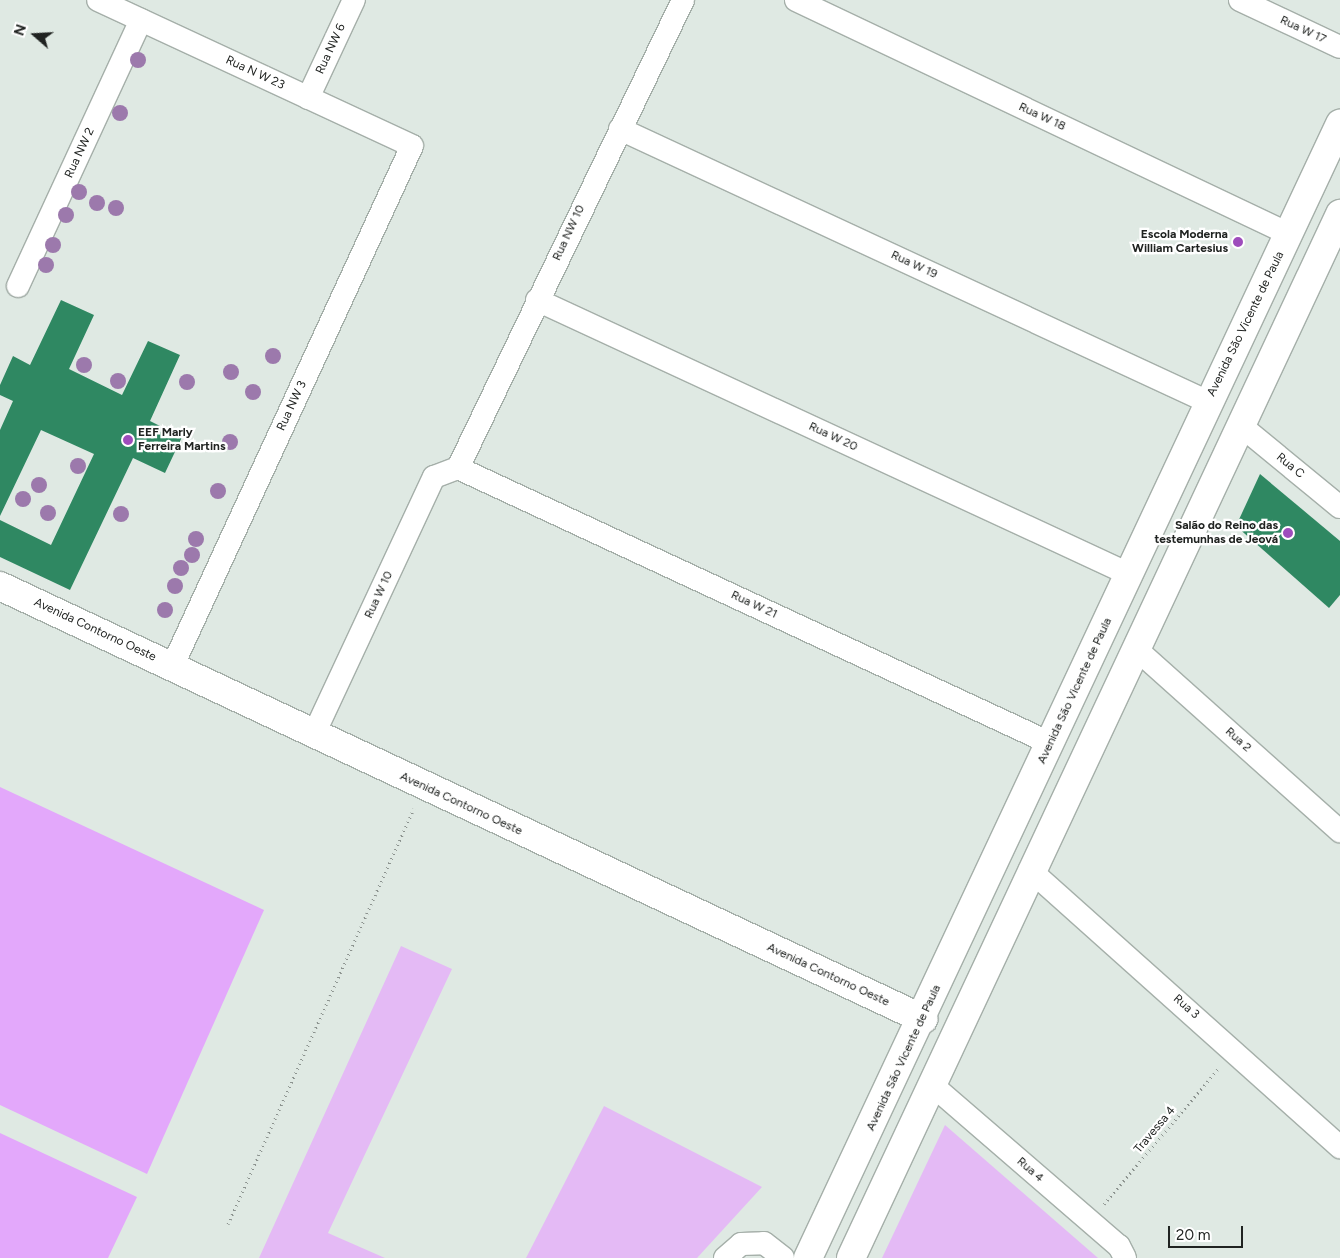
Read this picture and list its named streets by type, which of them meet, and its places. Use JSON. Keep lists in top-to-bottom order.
{
  "streets": {
    "main road": ["Avenida São Vicente de Paula", "Avenida Contorno Oeste"],
    "street": [
      "Rua W 17",
      "Rua NW 6",
      "Rua N W 23",
      "Rua W 18",
      "Rua NW 2",
      "Rua NW 10",
      "Rua W 19",
      "Rua NW 3",
      "Rua W 20",
      "Rua C",
      "Rua W 10",
      "Rua W 21",
      "Rua 2",
      "Rua 3",
      "Rua 4"
    ],
    "path": ["Travessa 4"]
  },
  "crossings": [
    ["Rua NW 6", "Rua N W 23"],
    ["Rua N W 23", "Rua NW 2"],
    ["Rua N W 23", "Rua NW 3"],
    ["Rua W 18", "Avenida São Vicente de Paula"],
    ["Rua NW 10", "Rua W 19"],
    ["Rua NW 10", "Rua W 20"],
    ["Rua NW 10", "Rua W 10"],
    ["Rua NW 10", "Rua W 21"],
    ["Rua W 19", "Avenida São Vicente de Paula"],
    ["Avenida São Vicente de Paula", "Rua W 20"],
    ["Avenida São Vicente de Paula", "Rua W 21"],
    ["Avenida São Vicente de Paula", "Avenida Contorno Oeste"],
    ["Rua NW 3", "Avenida Contorno Oeste"],
    ["Rua W 10", "Rua W 21"],
    ["Rua W 10", "Avenida Contorno Oeste"],
    ["Rua 3", "Travessa 4"],
    ["Travessa 4", "Rua 4"]
  ],
  "places": ["Escola Moderna William Cartesius", "EEF Marly Ferreira Martins", "Salão do Reino das testemunhas de Jeová"],
  "scale_bar": "20 m",
  "north": "left"
}
